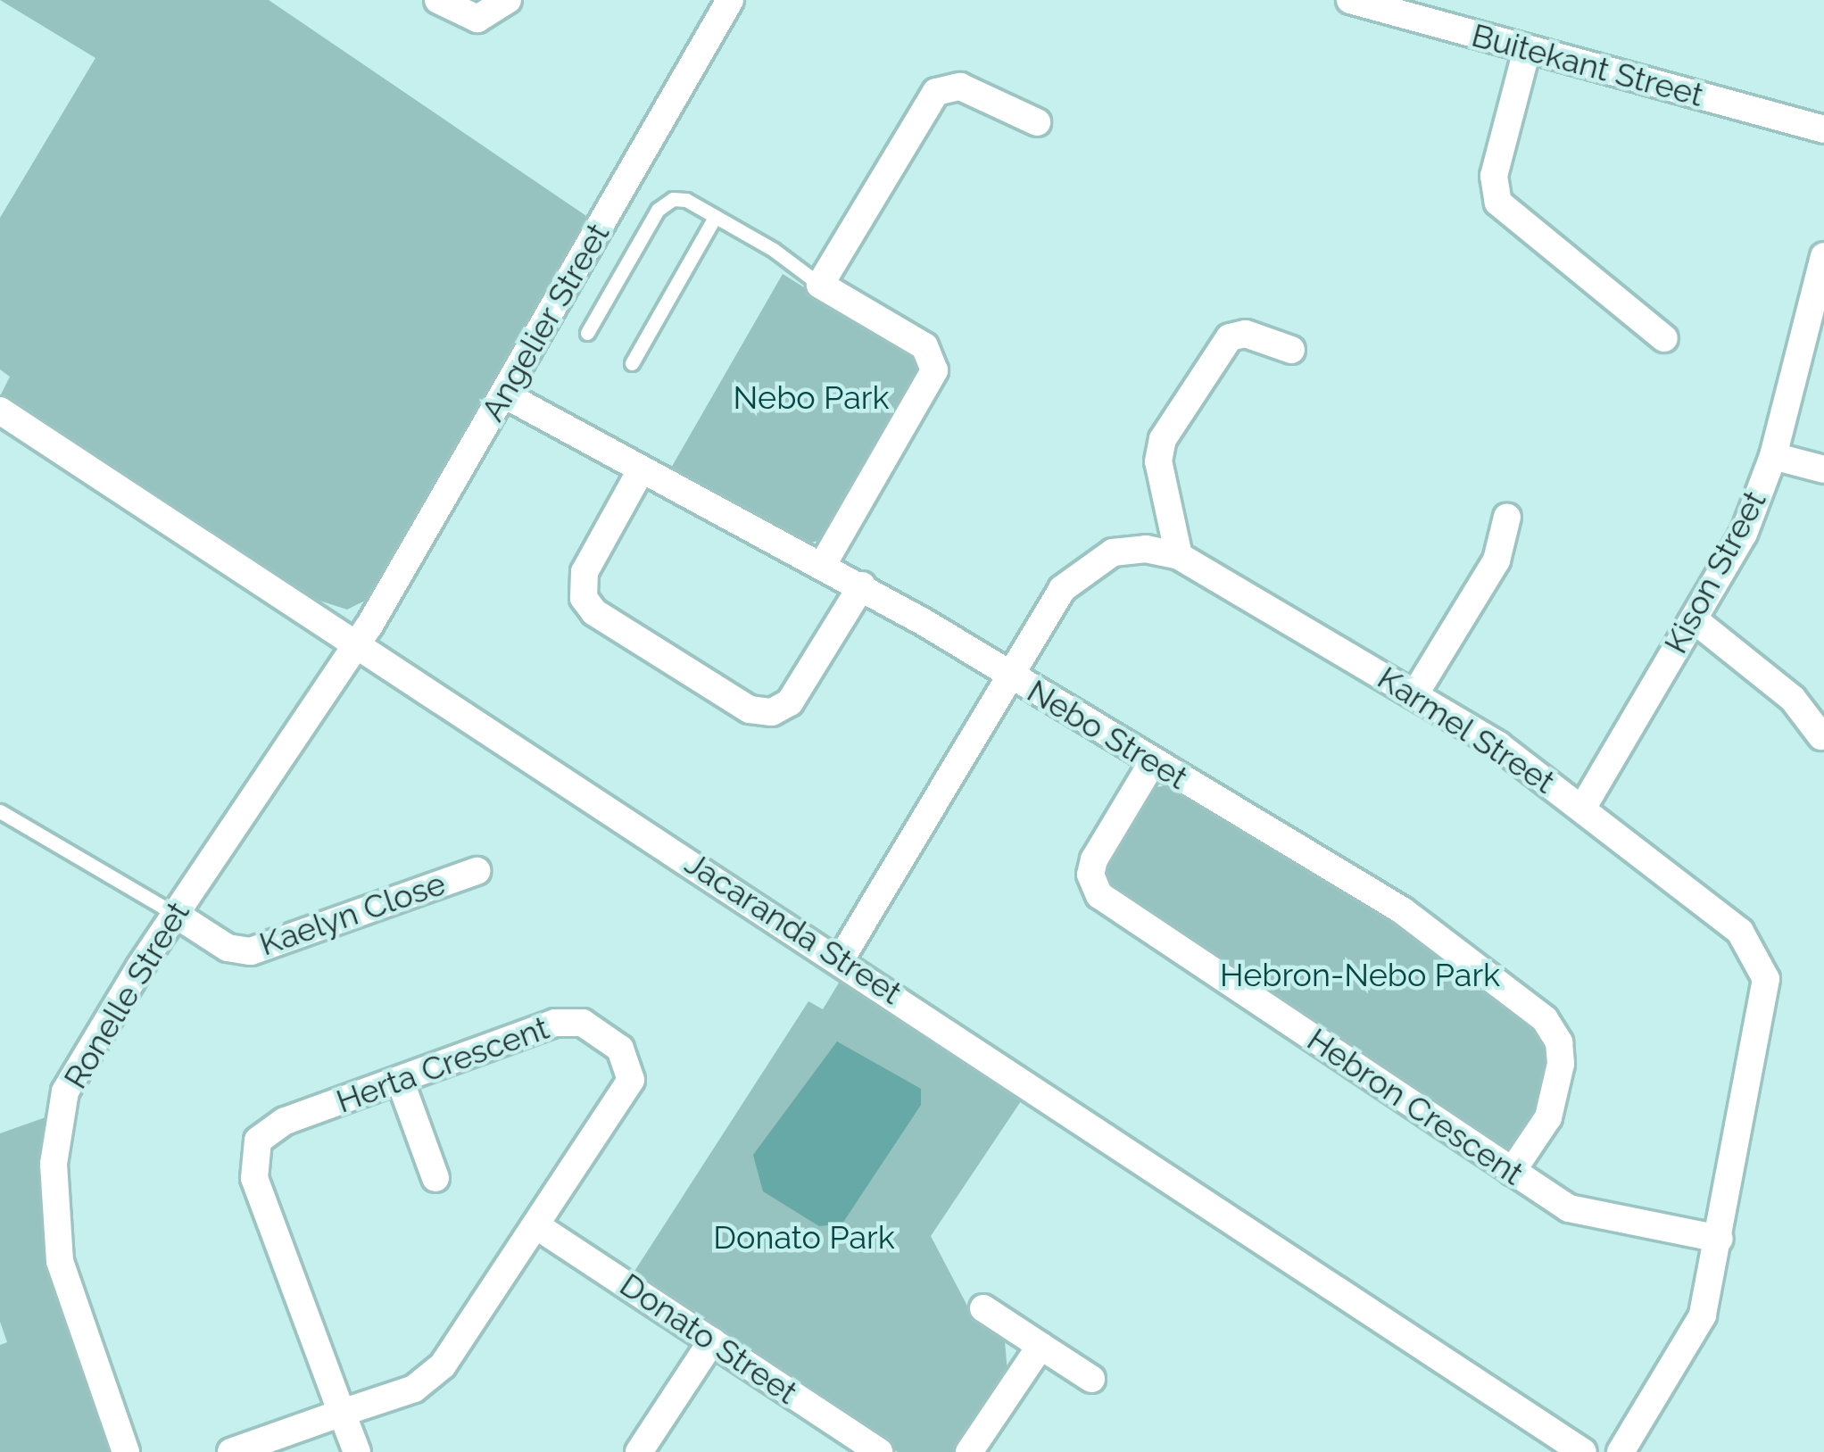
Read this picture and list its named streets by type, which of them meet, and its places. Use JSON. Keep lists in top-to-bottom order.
{
  "streets": {
    "street": [
      "Buitekant Street",
      "Angelier Street",
      "Kison Street",
      "Karmel Street",
      "Nebo Street",
      "Kaelyn Close",
      "Jacaranda Street",
      "Ronelle Street",
      "Herta Crescent",
      "Hebron Crescent",
      "Donato Street"
    ]
  },
  "crossings": [
    ["Angelier Street", "Nebo Street"],
    ["Angelier Street", "Jacaranda Street"],
    ["Angelier Street", "Ronelle Street"],
    ["Kison Street", "Karmel Street"],
    ["Karmel Street", "Nebo Street"],
    ["Karmel Street", "Jacaranda Street"],
    ["Karmel Street", "Hebron Crescent"],
    ["Nebo Street", "Hebron Crescent"],
    ["Kaelyn Close", "Ronelle Street"],
    ["Jacaranda Street", "Ronelle Street"],
    ["Herta Crescent", "Donato Street"]
  ],
  "parks": ["Nebo Park", "Hebron-Nebo Park", "Donato Park"]
}
